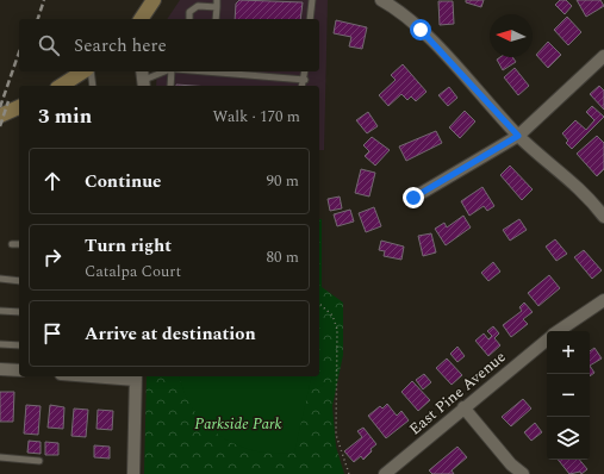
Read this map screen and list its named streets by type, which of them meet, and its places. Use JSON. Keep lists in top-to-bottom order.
{
  "streets": {
    "street": ["East Pine Avenue"]
  },
  "parks": ["Parkside Park"],
  "north": "left",
  "page": {
    "search": "Search here",
    "heading": ["3 min", "Walk · 170 m"],
    "list": [
      ["Continue", "90 m"],
      ["Turn right", "Catalpa Court", "80 m"],
      "Arrive at destination"
    ],
    "map_buttons": ["+", "−"]
  }
}
